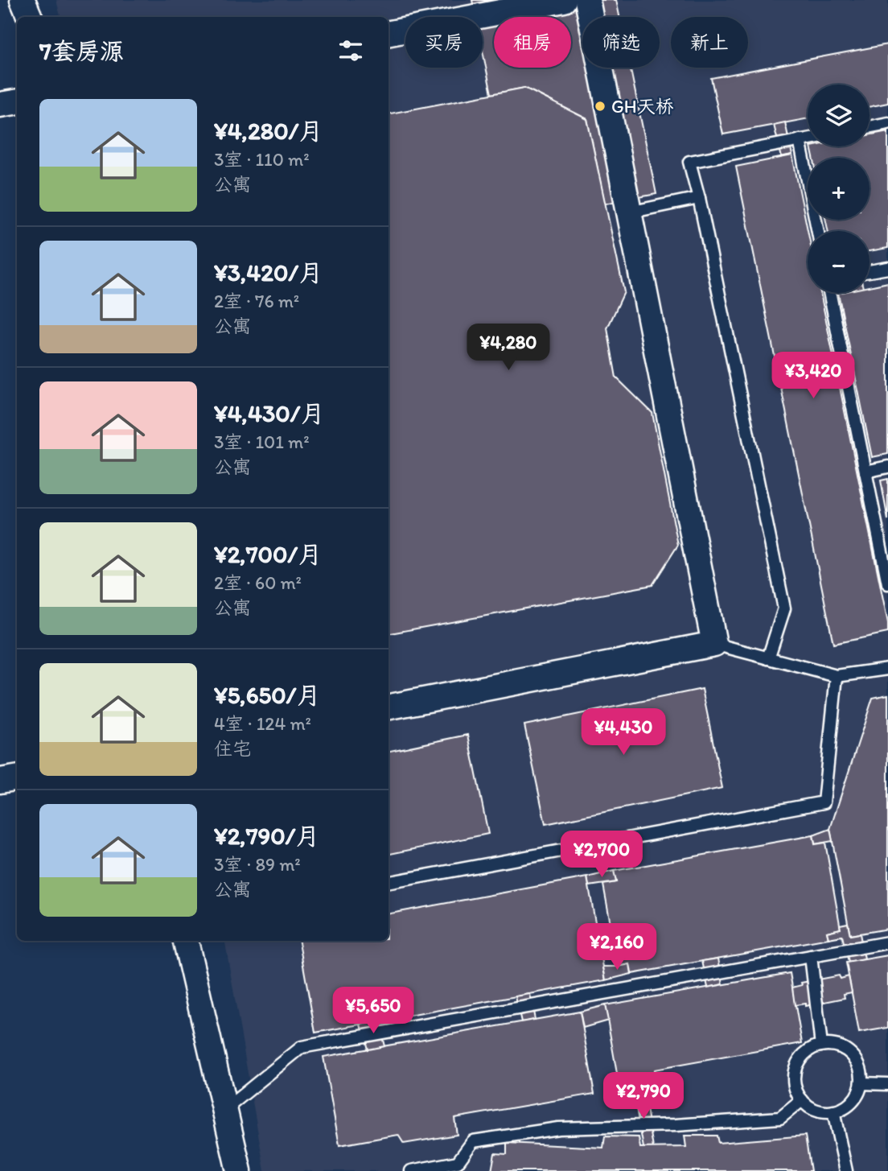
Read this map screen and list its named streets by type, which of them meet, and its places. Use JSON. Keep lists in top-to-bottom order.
{
  "places": ["GH天桥"],
  "page": {
    "chip": [
      "买房",
      "租房",
      "筛选",
      "新上"
    ],
    "heading": "7套房源",
    "map_buttons": ["+", "−"],
    "list": [
      {
        "name": "¥4,280/月",
        "note": "3室 · 110 m² · 公寓"
      },
      {
        "name": "¥3,420/月",
        "note": "2室 · 76 m² · 公寓"
      },
      {
        "name": "¥4,430/月",
        "note": "3室 · 101 m² · 公寓"
      },
      {
        "name": "¥2,700/月",
        "note": "2室 · 60 m² · 公寓"
      },
      {
        "name": "¥5,650/月",
        "note": "4室 · 124 m² · 住宅"
      },
      {
        "name": "¥2,790/月",
        "note": "3室 · 89 m² · 公寓"
      }
    ],
    "price": [
      "¥4,280",
      "¥3,420",
      "¥4,430",
      "¥2,700",
      "¥2,160",
      "¥5,650",
      "¥2,790"
    ]
  }
}
